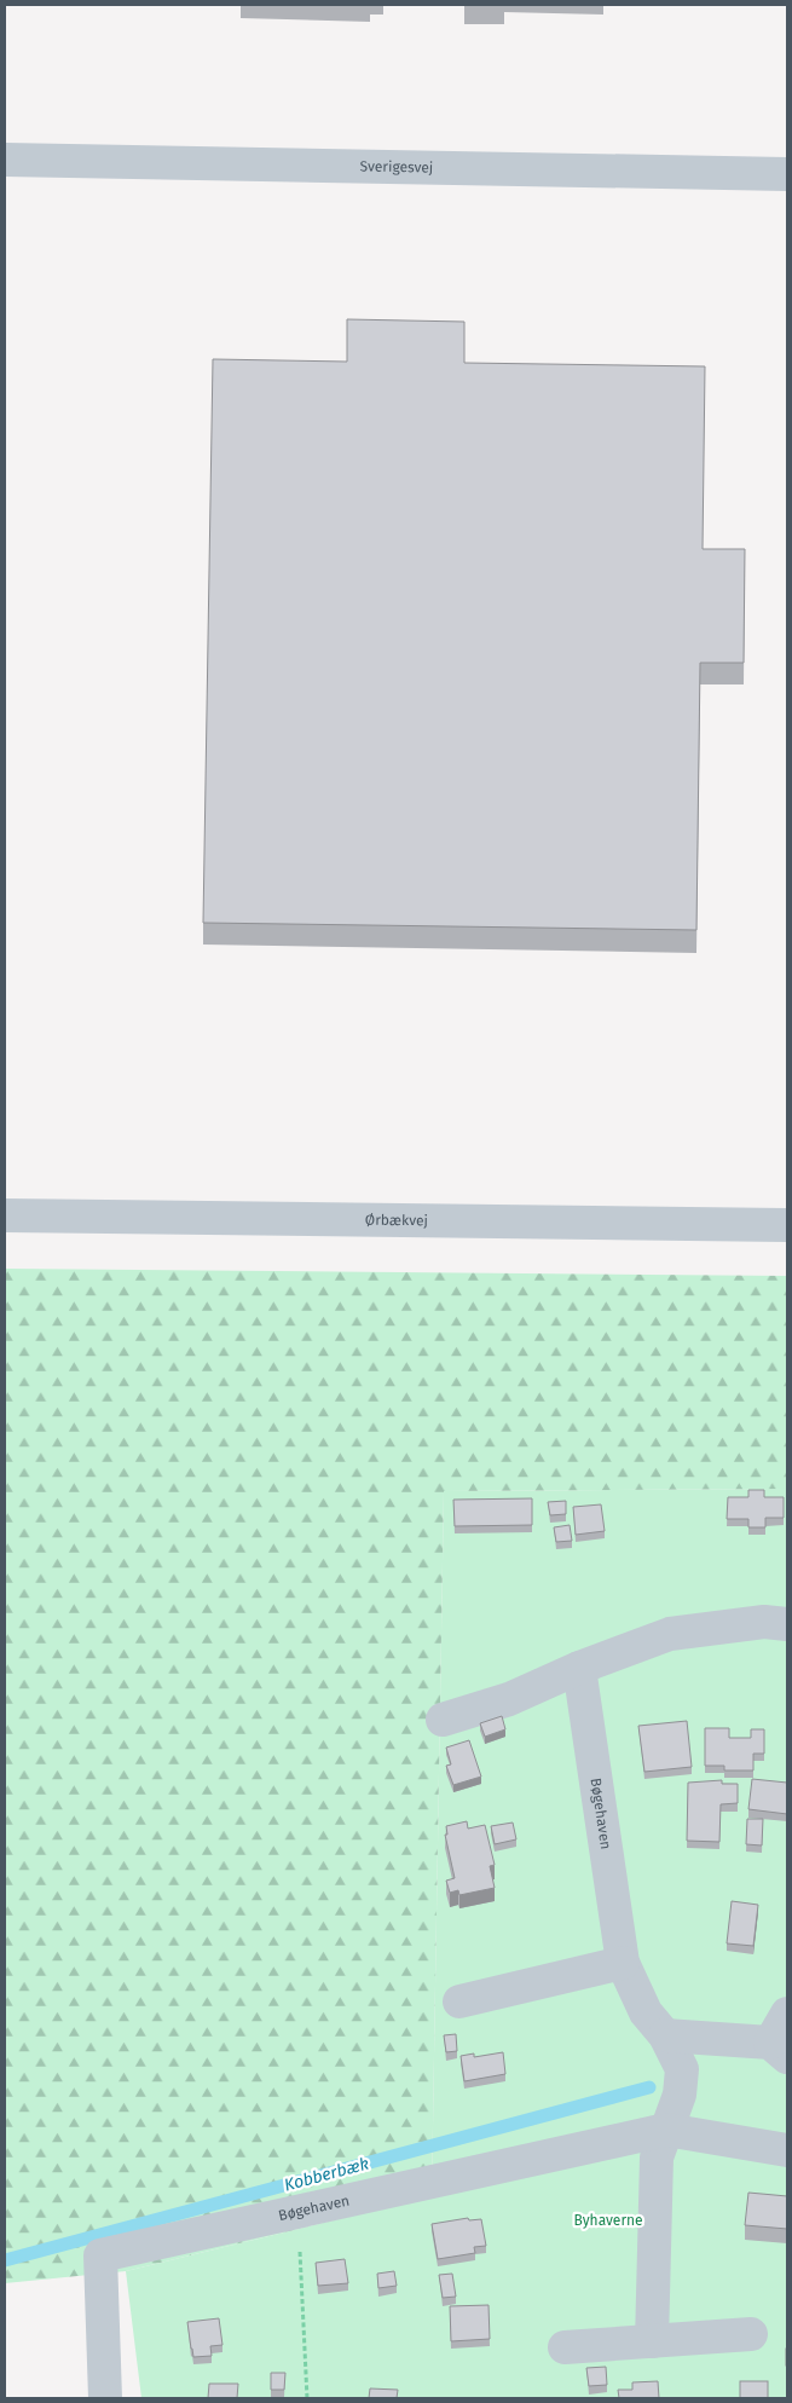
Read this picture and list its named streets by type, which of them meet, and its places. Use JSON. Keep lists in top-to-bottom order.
{
  "streets": {
    "street": ["Sverigesvej", "Ørbækvej", "Bøgehaven"]
  },
  "water": ["Kobberbæk"],
  "parks": ["Byhaverne"]
}
